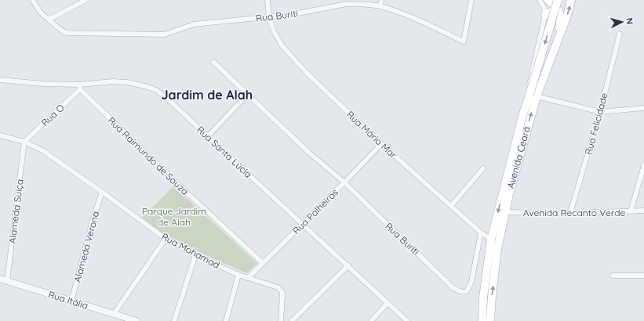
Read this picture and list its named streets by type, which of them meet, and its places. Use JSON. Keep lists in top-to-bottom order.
{
  "streets": {
    "main road": ["Avenida Ceará"],
    "street": [
      "Rua Buriti",
      "Rua O",
      "Rua Felicidade",
      "Rua Mário Mar",
      "Rua Santa Lúcia",
      "Rua Raimundo de Souza",
      "Alameda Suíça",
      "Rua Palheiras",
      "Avenida Recanto Verde",
      "Alameda Verona",
      "Rua Mohamad",
      "Rua Itália"
    ]
  },
  "crossings": [
    ["Rua Buriti", "Rua Mário Mar"],
    ["Rua Buriti", "Rua Palheiras"],
    ["Rua O", "Rua Santa Lúcia"],
    ["Rua O", "Rua Raimundo de Souza"],
    ["Rua O", "Alameda Suíça"],
    ["Rua O", "Rua Mohamad"],
    ["Rua Felicidade", "Avenida Recanto Verde"],
    ["Rua Mário Mar", "Avenida Ceará"],
    ["Rua Mário Mar", "Rua Palheiras"],
    ["Rua Santa Lúcia", "Rua Raimundo de Souza"],
    ["Rua Santa Lúcia", "Rua Palheiras"],
    ["Rua Raimundo de Souza", "Rua Palheiras"],
    ["Avenida Ceará", "Avenida Recanto Verde"],
    ["Alameda Suíça", "Rua Mohamad"],
    ["Alameda Suíça", "Rua Itália"],
    ["Rua Palheiras", "Rua Mohamad"],
    ["Alameda Verona", "Rua Mohamad"],
    ["Alameda Verona", "Rua Itália"]
  ],
  "districts": ["Jardim de Alah"],
  "parks": ["Parque Jardim de Alah"],
  "north": "right"
}
